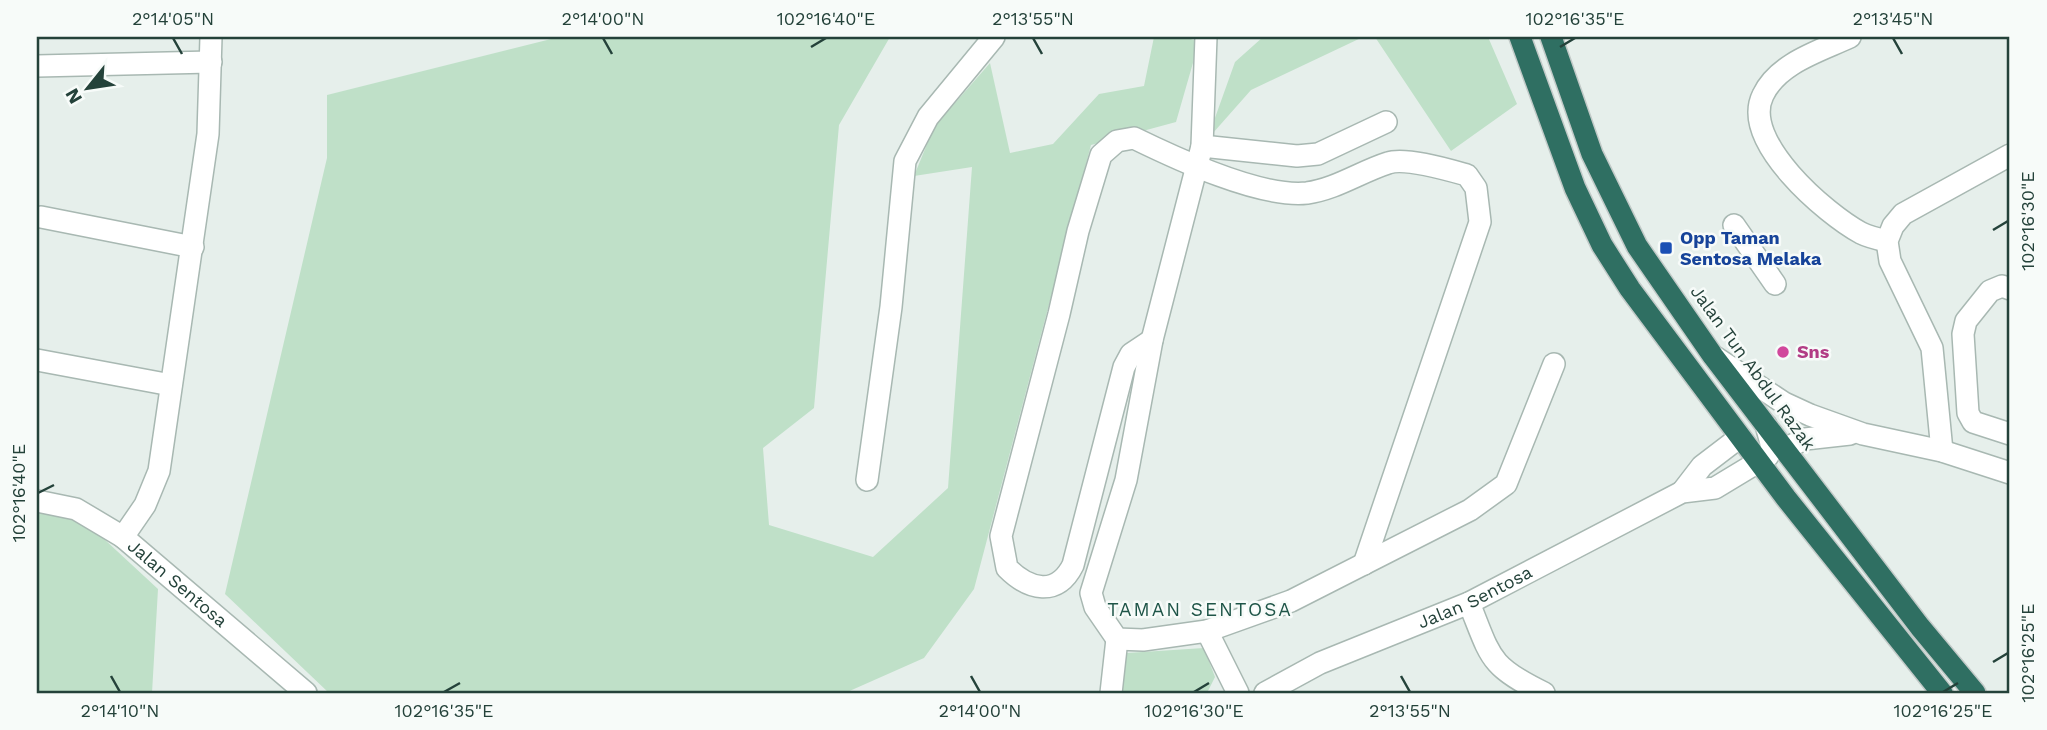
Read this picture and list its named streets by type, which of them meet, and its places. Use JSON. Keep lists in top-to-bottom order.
{
  "streets": {
    "highway": ["Jalan Tun Abdul Razak"],
    "street": ["Jalan Sentosa"]
  },
  "districts": ["TAMAN SENTOSA"],
  "places": {
    "transit": ["Opp Taman Sentosa Melaka"],
    "other": ["Sns"]
  },
  "north": "bottom left",
  "coordinates": [
    "2°14'05\"N",
    "2°14'00\"N",
    "102°16'40\"E",
    "2°13'55\"N",
    "102°16'35\"E",
    "2°13'45\"N",
    "102°16'30\"E",
    "102°16'25\"E",
    "2°14'10\"N"
  ]
}
